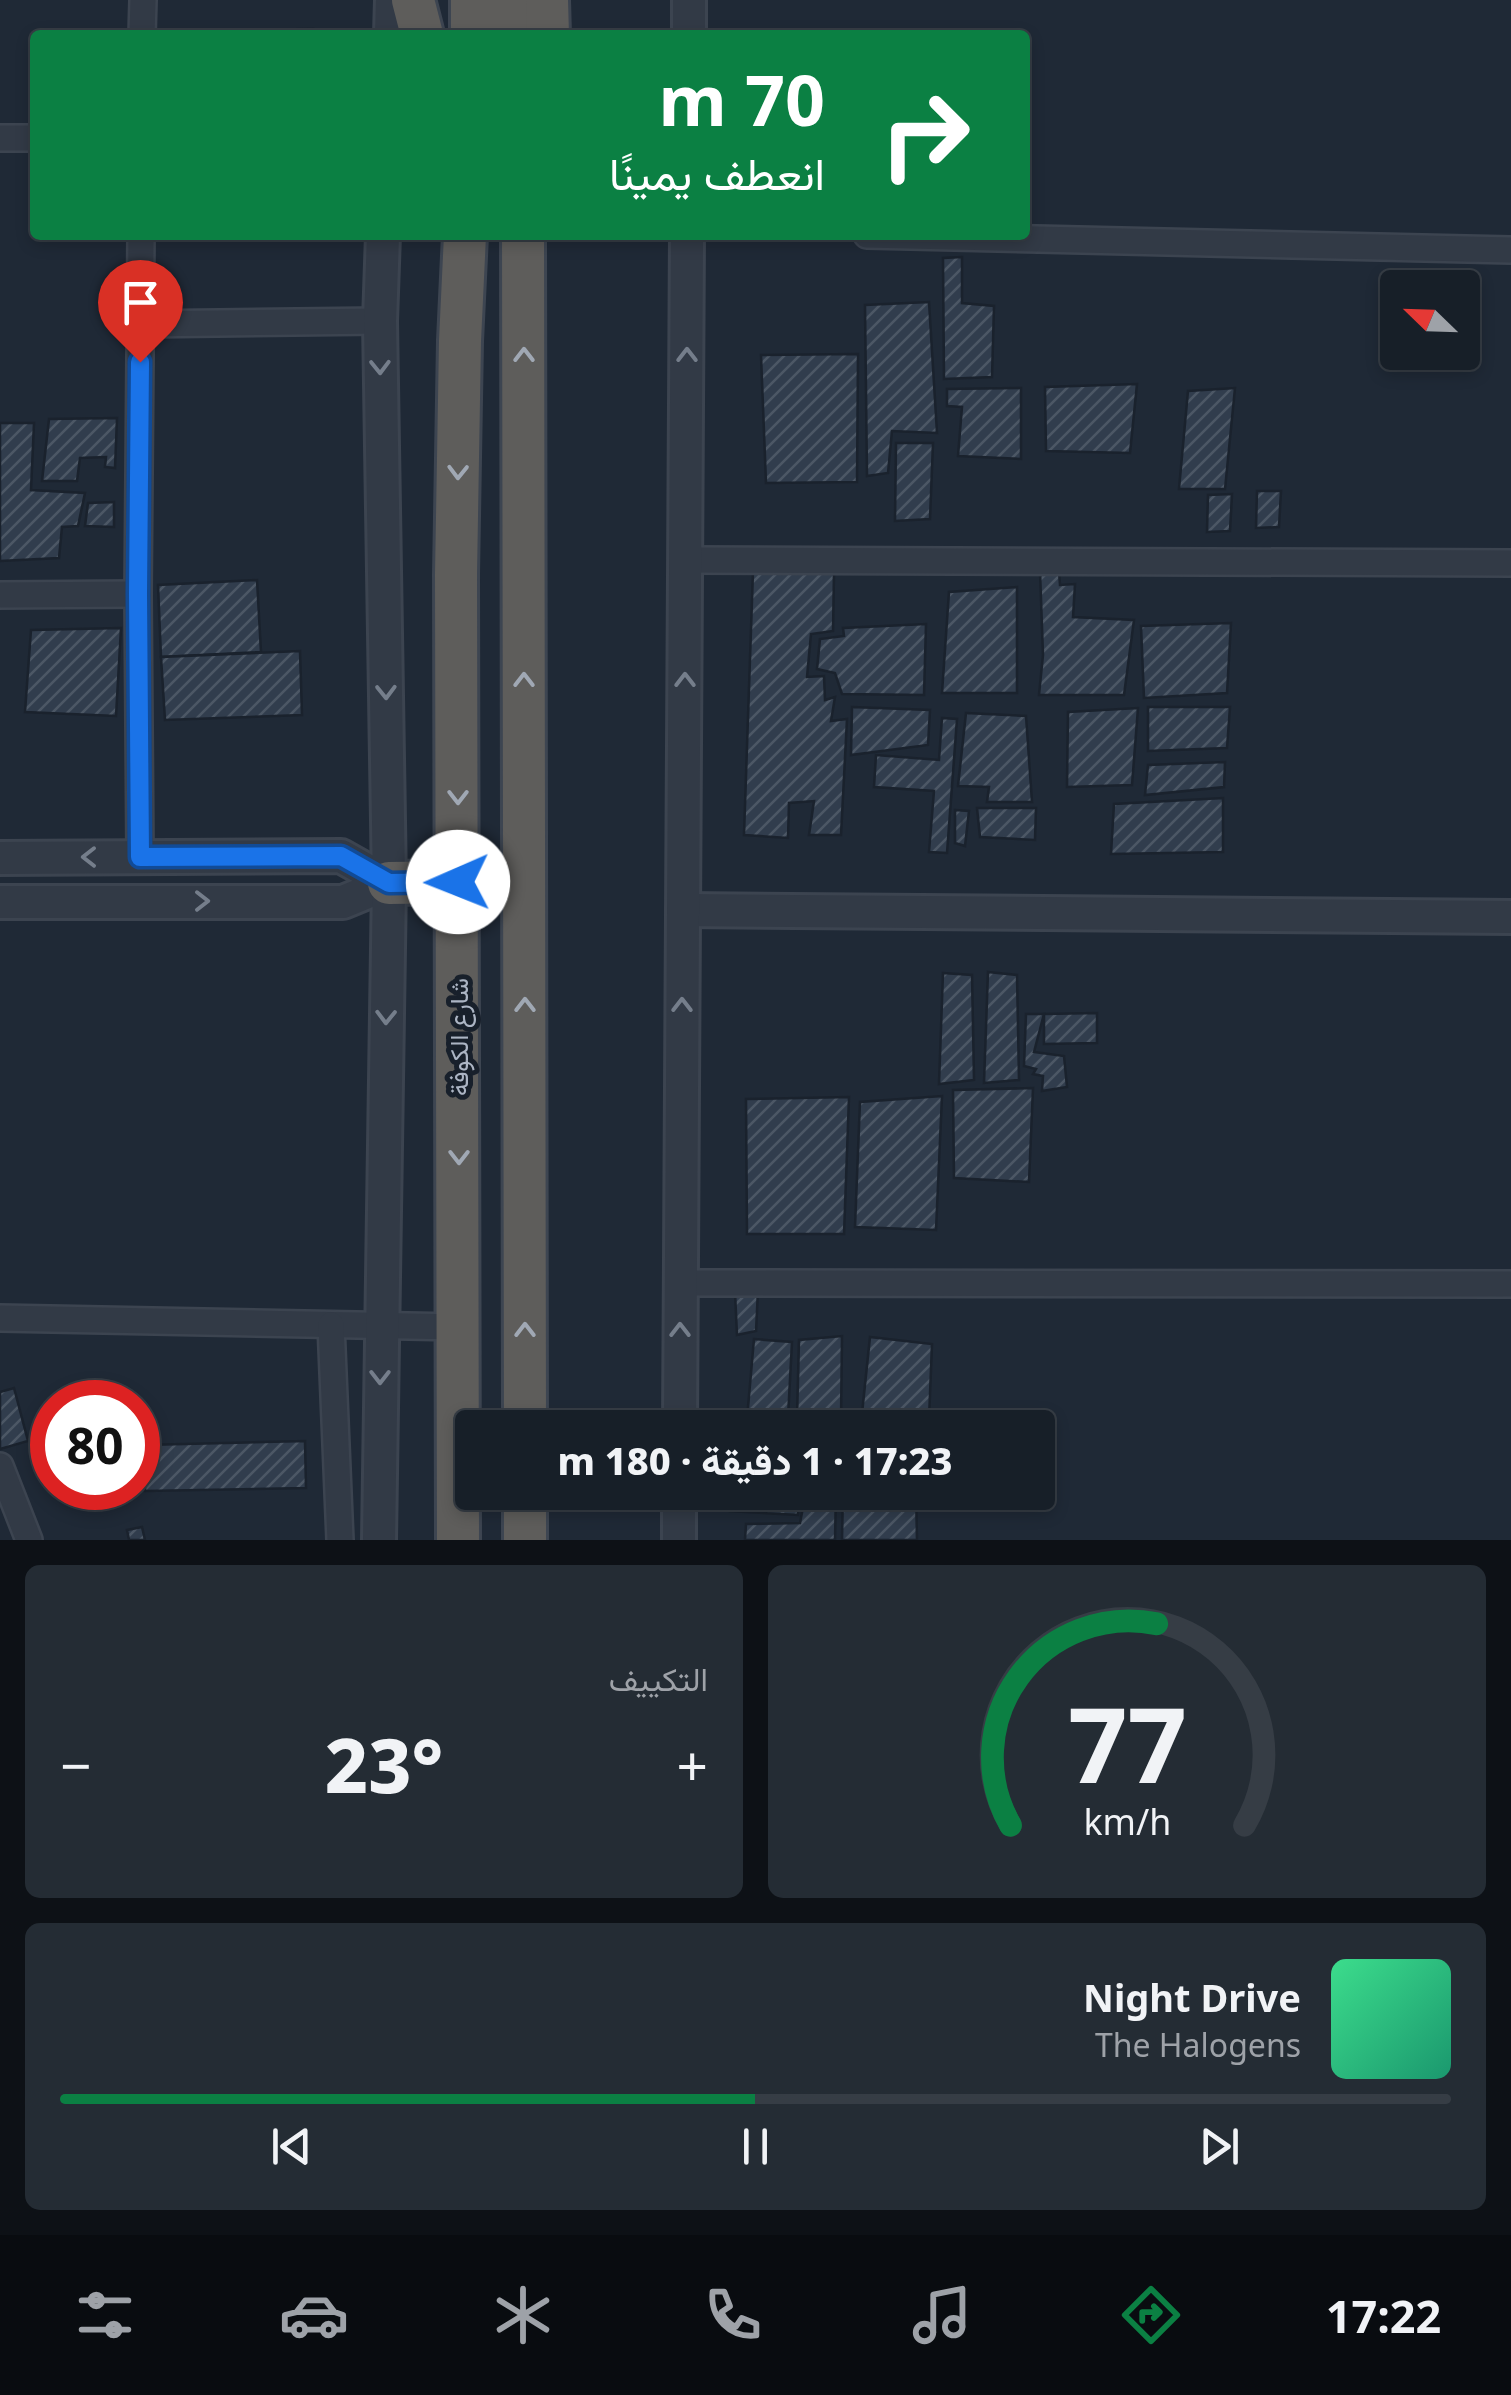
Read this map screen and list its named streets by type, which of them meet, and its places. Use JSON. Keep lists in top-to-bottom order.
{
  "streets": {
    "highway": ["شارع الكوفة"]
  },
  "north": "top left",
  "page": {
    "turn": ["70 m", "انعطف يمينًا"],
    "limit": "80",
    "trip": "17:23 · 1 دقيقة · 180 m",
    "tile": "التكييف",
    "heat": ["−", "23°", "+"],
    "song": ["Night Drive", "The Halogens"],
    "tabs": "17:22",
    "gauge": ["77", "km/h"]
  }
}
